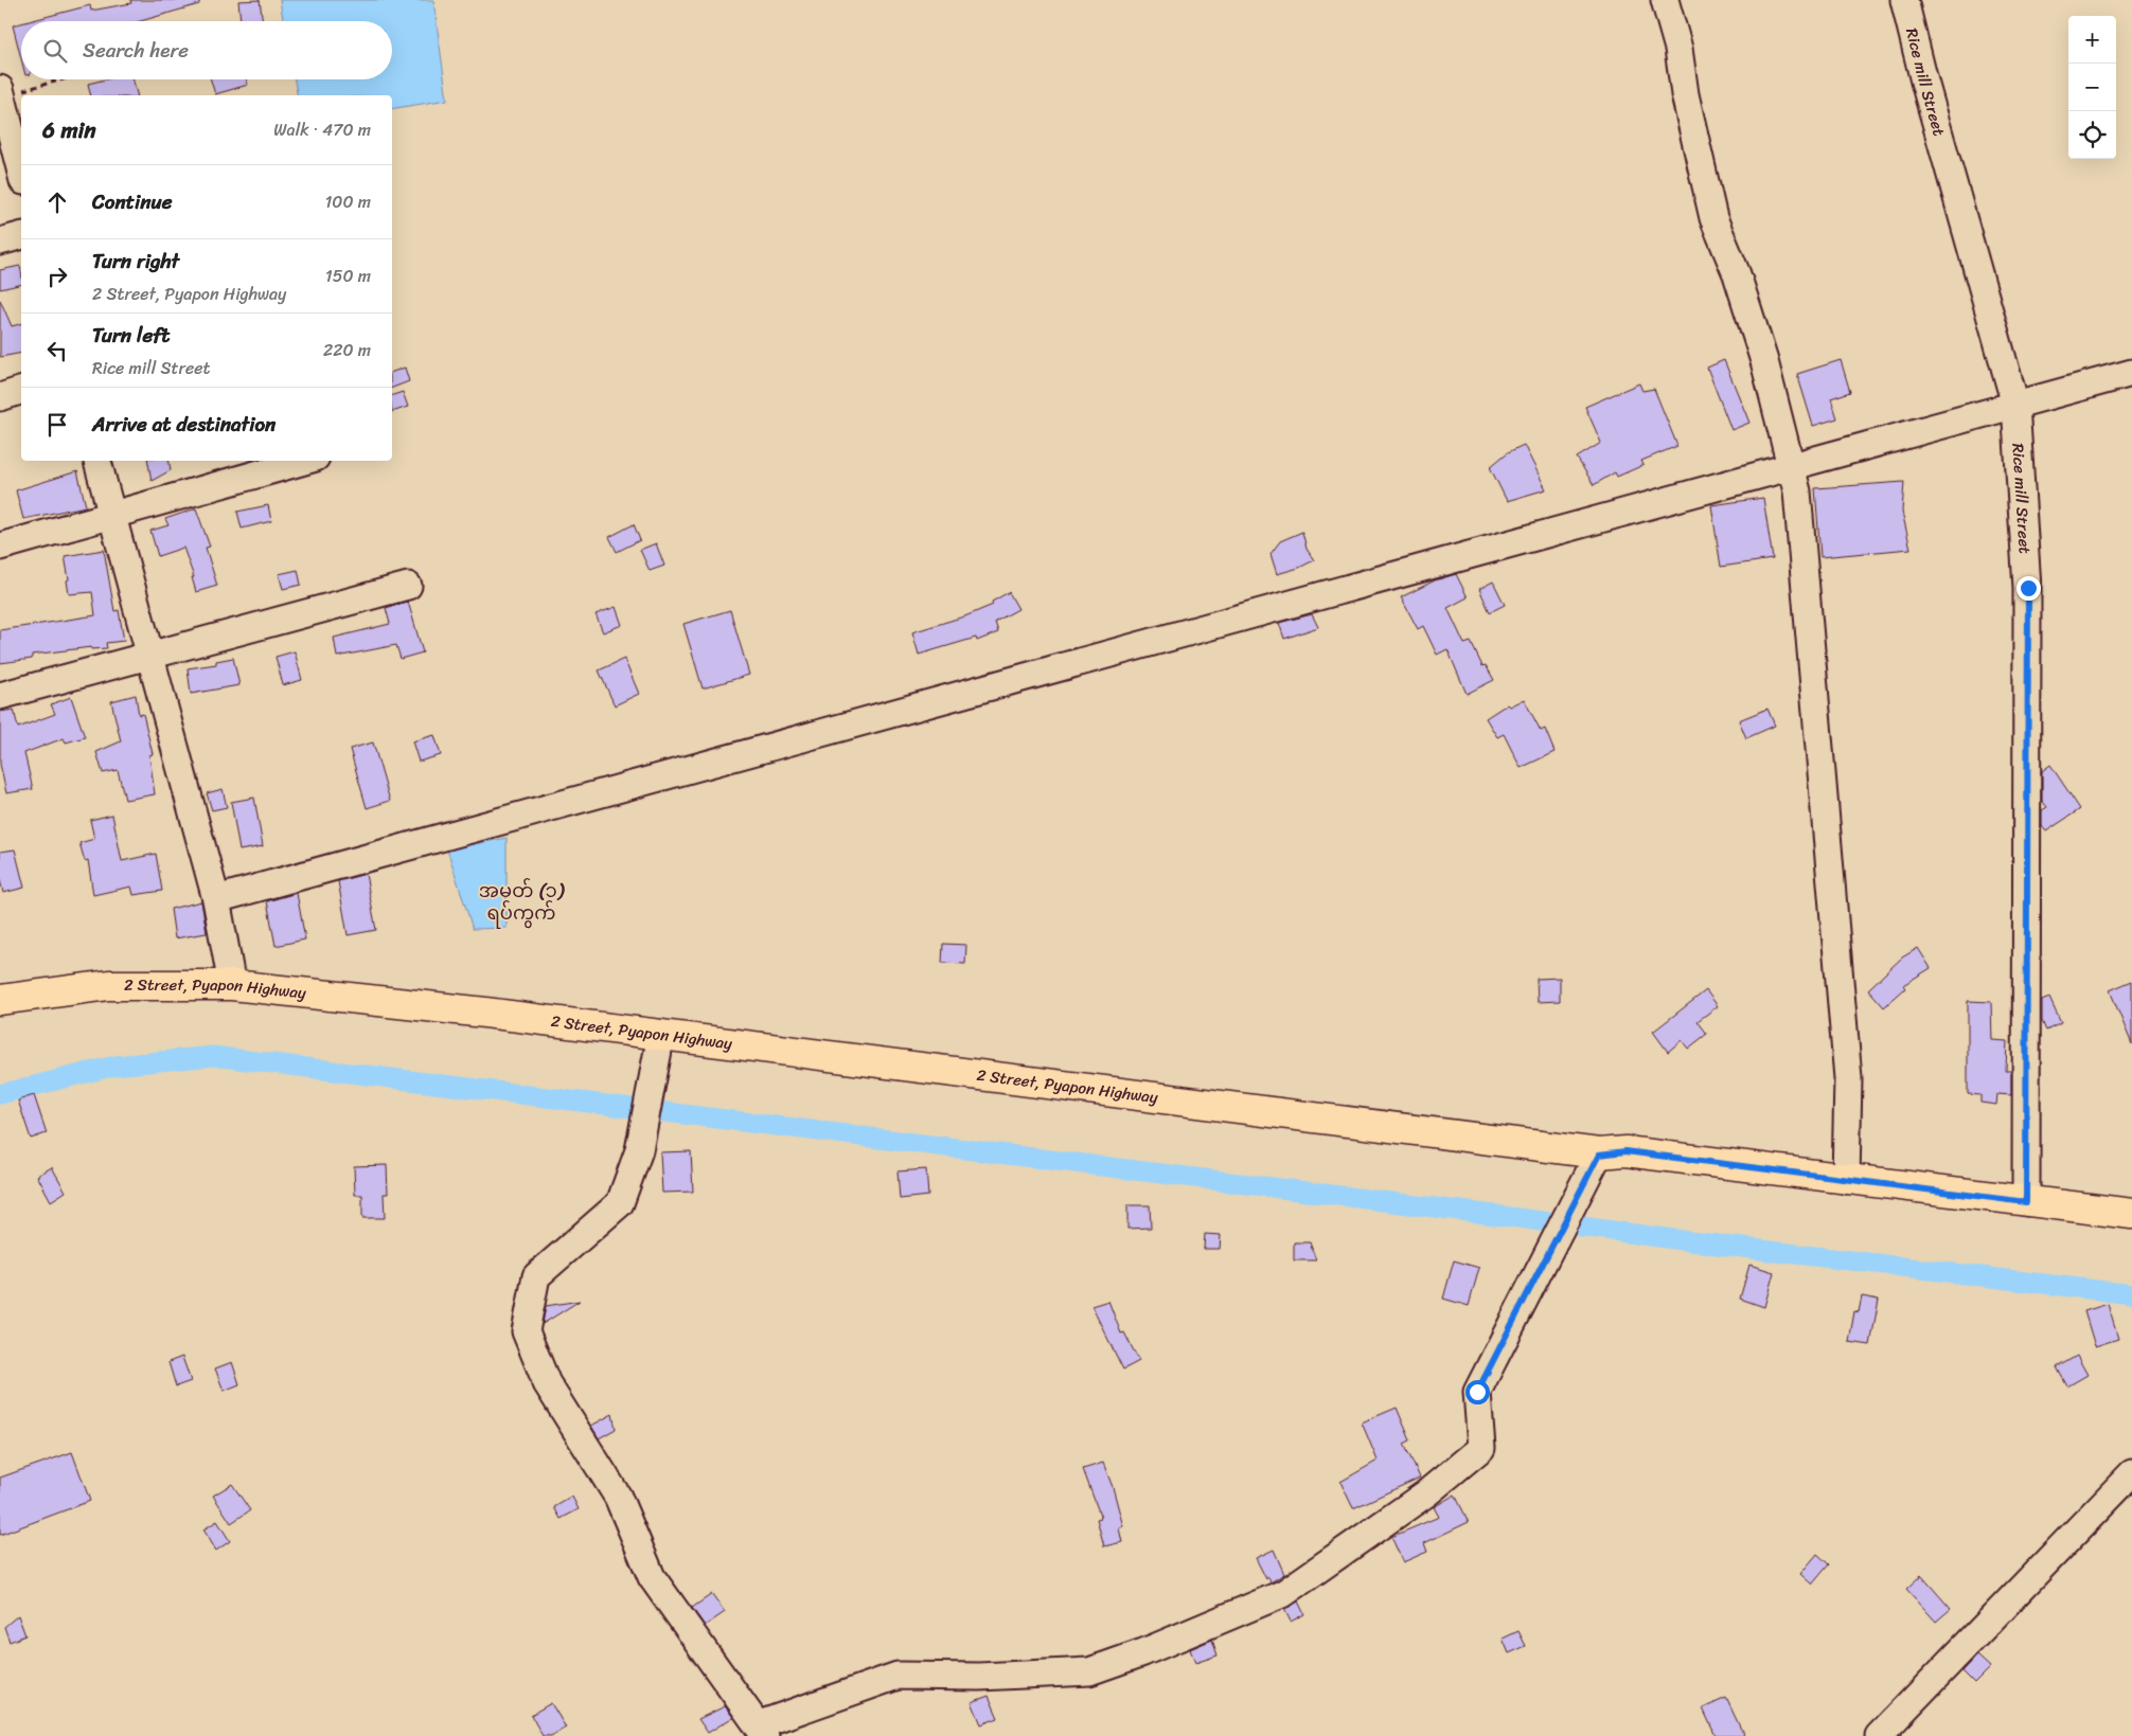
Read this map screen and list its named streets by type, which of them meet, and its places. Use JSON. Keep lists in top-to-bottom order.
{
  "streets": {
    "main road": ["2 Street, Pyapon Highway"],
    "street": ["Rice mill Street"]
  },
  "crossings": [
    ["Rice mill Street", "2 Street, Pyapon Highway"]
  ],
  "districts": ["အမှတ် (၁) ရပ်ကွက်"],
  "page": {
    "map_buttons": ["+", "−"],
    "search": "Search here",
    "heading": ["6 min", "Walk · 470 m"],
    "list": [
      ["Continue", "100 m"],
      ["Turn right", "2 Street, Pyapon Highway", "150 m"],
      ["Turn left", "Rice mill Street", "220 m"],
      "Arrive at destination"
    ]
  }
}
